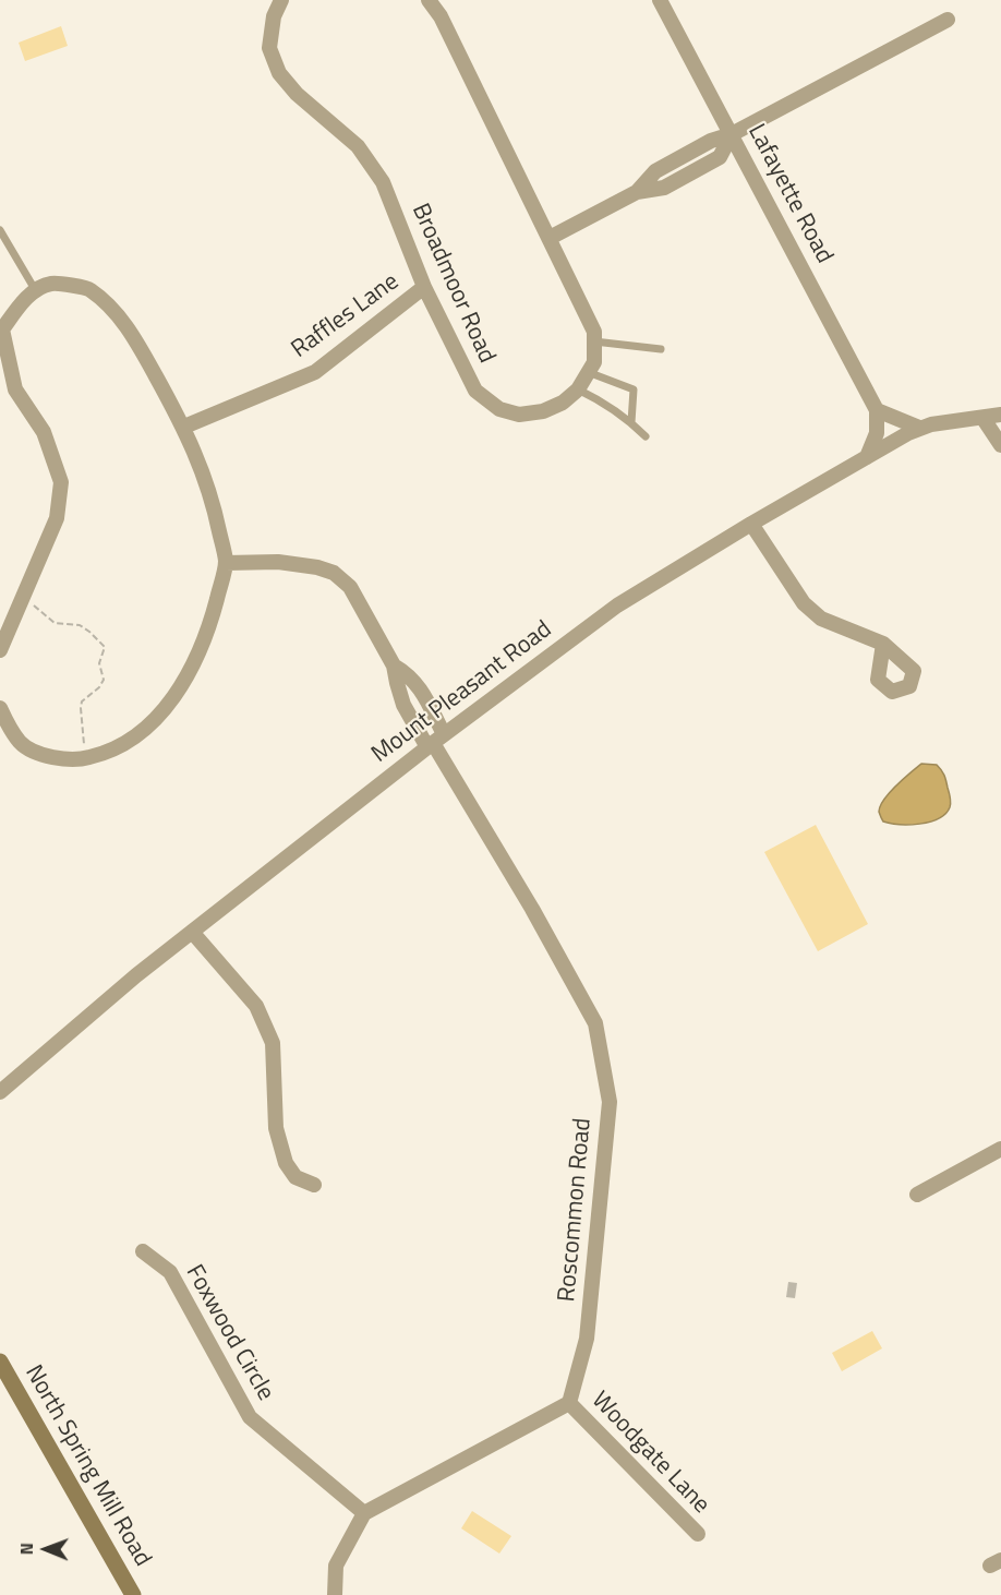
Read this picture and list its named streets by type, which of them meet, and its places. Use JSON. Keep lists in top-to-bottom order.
{
  "streets": {
    "main road": ["North Spring Mill Road"],
    "street": [
      "Lafayette Road",
      "Broadmoor Road",
      "Raffles Lane",
      "Mount Pleasant Road",
      "Roscommon Road",
      "Foxwood Circle",
      "Woodgate Lane"
    ]
  },
  "crossings": [
    ["Broadmoor Road", "Raffles Lane"],
    ["Mount Pleasant Road", "Roscommon Road"],
    ["Roscommon Road", "Woodgate Lane"]
  ],
  "north": "left"
}
